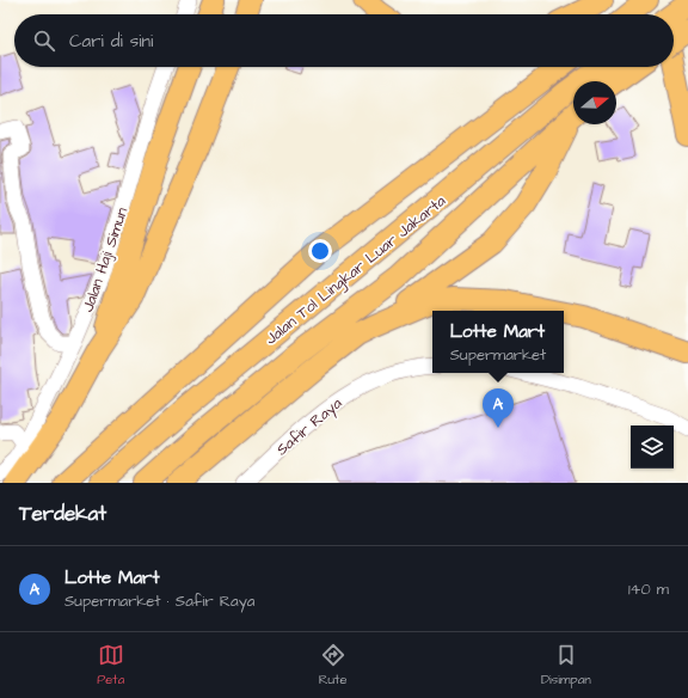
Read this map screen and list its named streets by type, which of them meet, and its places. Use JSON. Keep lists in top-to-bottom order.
{
  "streets": {
    "highway": ["Jalan Tol Lingkar Luar Jakarta"],
    "street": ["Jalan Haji Simun", "Safir Raya"]
  },
  "north": "right",
  "page": {
    "search": "Cari di sini",
    "popup": ["Lotte Mart", "Supermarket"],
    "pins": "A",
    "heading": "Terdekat",
    "list": [
      {
        "mark": "A",
        "name": "Lotte Mart",
        "note": "Supermarket · Safir Raya",
        "value": "140 m"
      }
    ],
    "nav": ["Peta", "Rute", "Disimpan"]
  }
}
